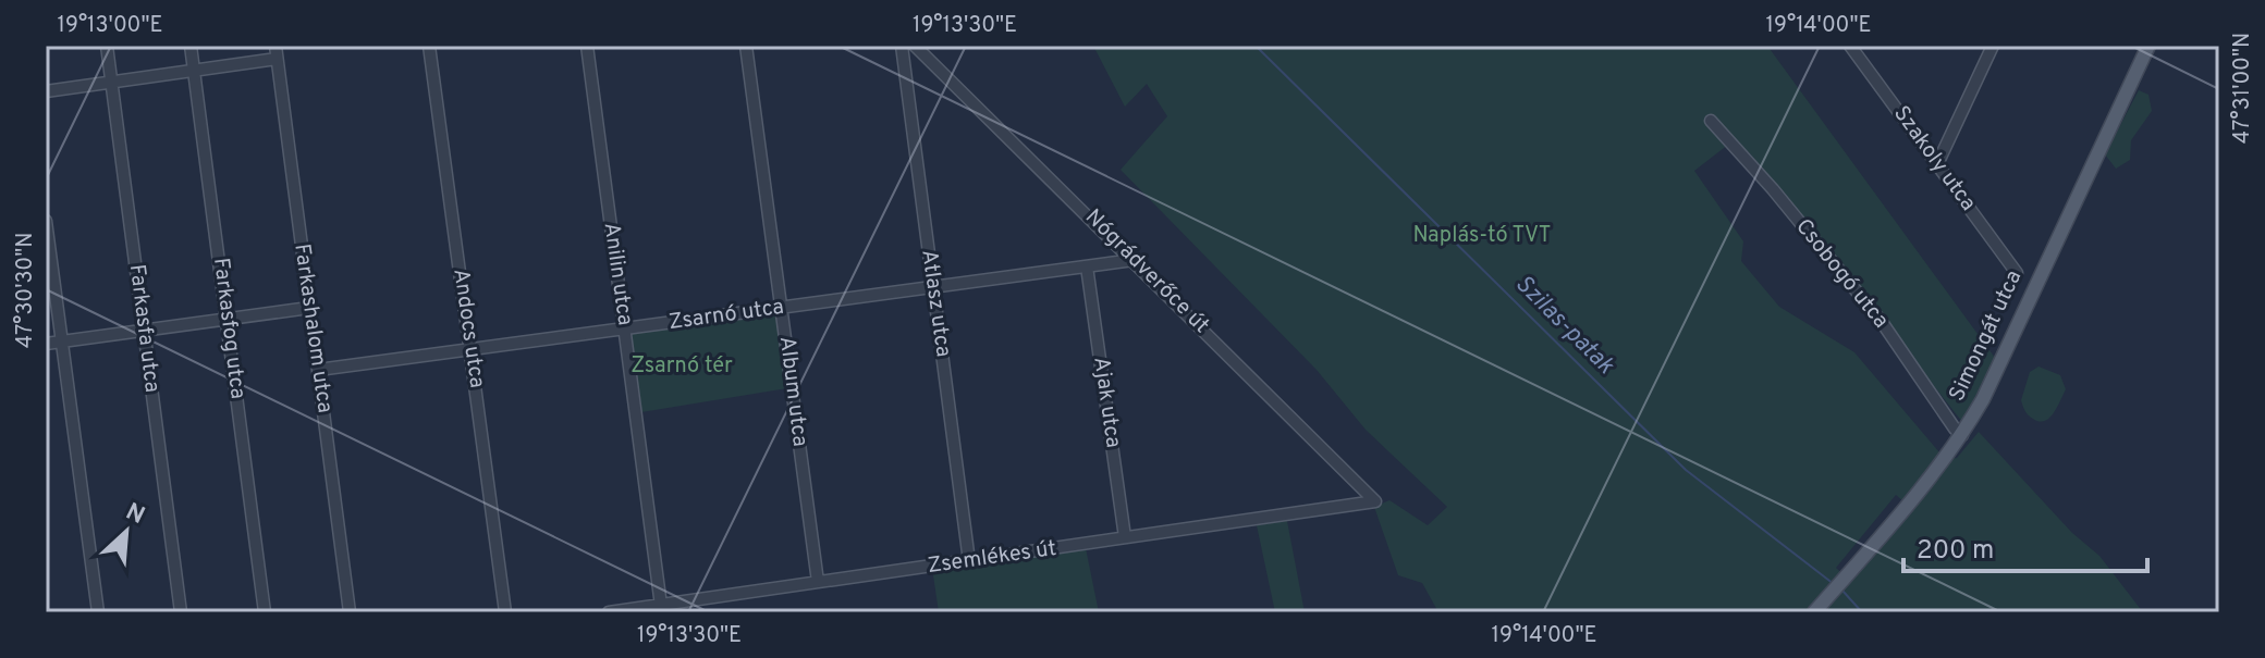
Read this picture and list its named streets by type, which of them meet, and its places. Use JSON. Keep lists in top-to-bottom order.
{
  "streets": {
    "main road": ["Simongát utca"],
    "street": [
      "Szakoly utca",
      "Nógrádverőce út",
      "Anilin utca",
      "Csobogó utca",
      "Atlasz utca",
      "Zsarnó utca",
      "Farkasfa utca",
      "Farkasfog utca",
      "Farkashalom utca",
      "Andocs utca",
      "Album utca",
      "Ajak utca",
      "Zsemlékes út"
    ]
  },
  "crossings": [
    ["Nógrádverőce út", "Zsarnó utca"],
    ["Nógrádverőce út", "Zsemlékes út"],
    ["Anilin utca", "Zsarnó utca"],
    ["Anilin utca", "Zsemlékes út"],
    ["Csobogó utca", "Simongát utca"],
    ["Atlasz utca", "Zsarnó utca"],
    ["Atlasz utca", "Zsemlékes út"],
    ["Zsarnó utca", "Farkashalom utca"],
    ["Zsarnó utca", "Andocs utca"],
    ["Zsarnó utca", "Album utca"],
    ["Zsarnó utca", "Ajak utca"],
    ["Album utca", "Zsemlékes út"],
    ["Ajak utca", "Zsemlékes út"]
  ],
  "water": ["Szilas-patak"],
  "parks": ["Naplás-tó TVT", "Zsarnó tér"],
  "scale_bar": "200 m",
  "north": "top right",
  "coordinates": [
    "19°13'00\"E",
    "19°13'30\"E",
    "19°14'00\"E",
    "47°31'00\"N",
    "47°30'30\"N"
  ]
}
